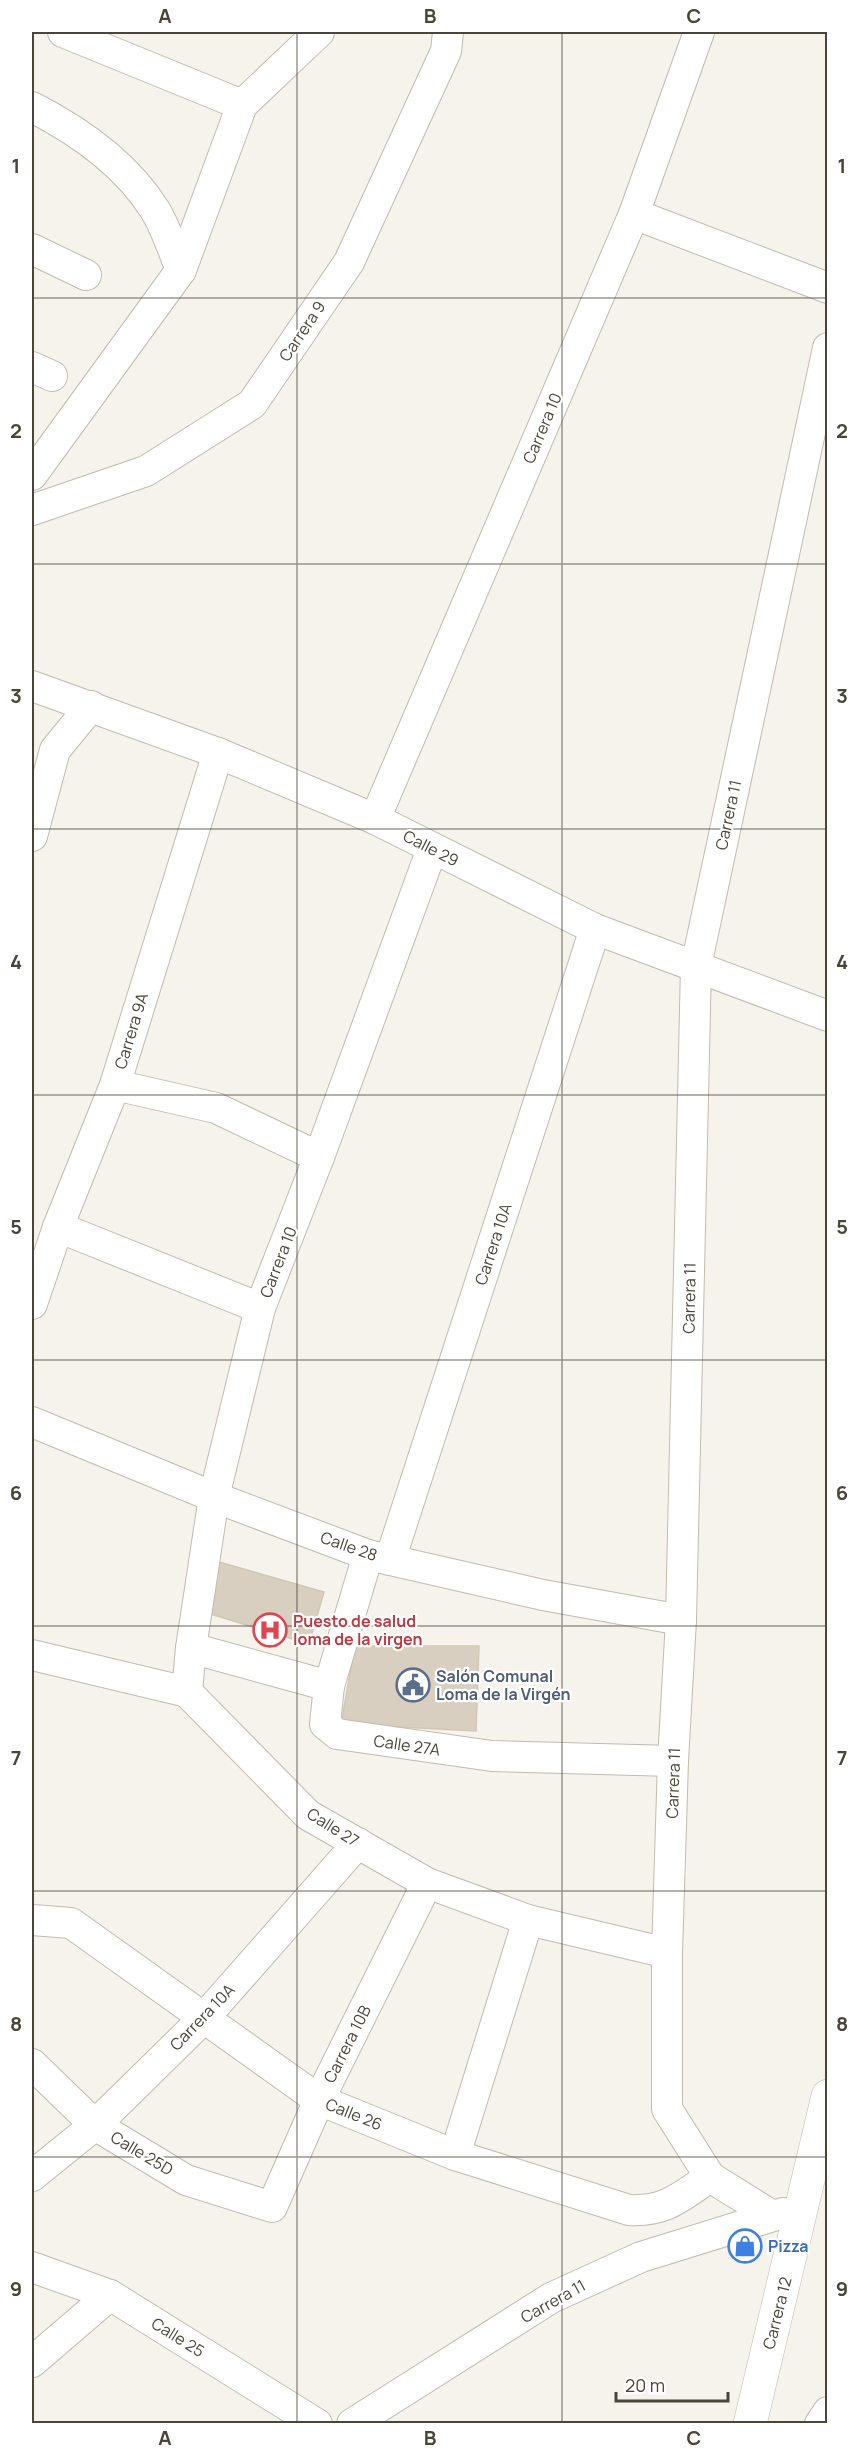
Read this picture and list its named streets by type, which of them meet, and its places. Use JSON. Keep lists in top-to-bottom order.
{
  "streets": {
    "street": [
      "Carrera 9",
      "Carrera 10",
      "Carrera 11",
      "Calle 29",
      "Carrera 9A",
      "Carrera 10A",
      "Calle 28",
      "Calle 27A",
      "Calle 27",
      "Carrera 10B",
      "Calle 26",
      "Calle 25D",
      "Carrera 12",
      "Calle 25"
    ]
  },
  "crossings": [
    ["Carrera 10", "Calle 29"],
    ["Carrera 10", "Calle 28"],
    ["Carrera 10", "Calle 27"],
    ["Carrera 11", "Calle 29"],
    ["Carrera 11", "Calle 28"],
    ["Carrera 11", "Calle 27A"],
    ["Carrera 11", "Calle 27"],
    ["Carrera 11", "Calle 26"],
    ["Carrera 11", "Carrera 12"],
    ["Calle 29", "Carrera 9A"],
    ["Calle 29", "Carrera 10A"],
    ["Carrera 10A", "Calle 28"],
    ["Carrera 10A", "Calle 27A"],
    ["Carrera 10A", "Calle 27"],
    ["Carrera 10A", "Calle 26"],
    ["Carrera 10A", "Calle 25D"],
    ["Calle 27", "Carrera 10B"],
    ["Carrera 10B", "Calle 26"],
    ["Carrera 10B", "Calle 25D"]
  ],
  "places": {
    "hospital": ["Puesto de salud loma de la virgen"],
    "public building": ["Salón Comunal Loma de la Virgén"],
    "shop": ["Pizza"]
  },
  "scale_bar": "20 m",
  "grid": {
    "columns": ["A", "B", "C"],
    "rows": [
      "1",
      "2",
      "3",
      "4",
      "5",
      "6",
      "7",
      "8",
      "9"
    ]
  }
}
